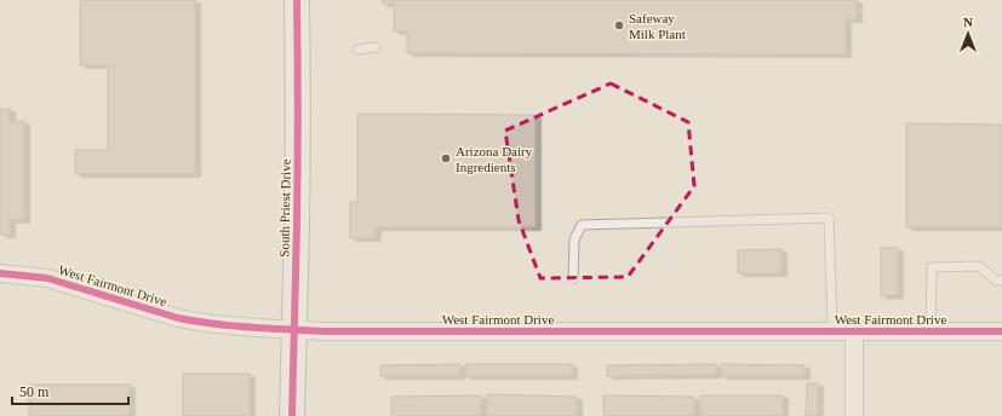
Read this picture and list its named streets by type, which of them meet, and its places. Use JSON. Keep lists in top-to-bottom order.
{
  "streets": {
    "main road": ["South Priest Drive"],
    "street": ["West Fairmont Drive"]
  },
  "crossings": [
    ["South Priest Drive", "West Fairmont Drive"]
  ],
  "places": ["Safeway Milk Plant", "Arizona Dairy Ingredients"],
  "scale_bar": "50 m",
  "north": "top"
}
